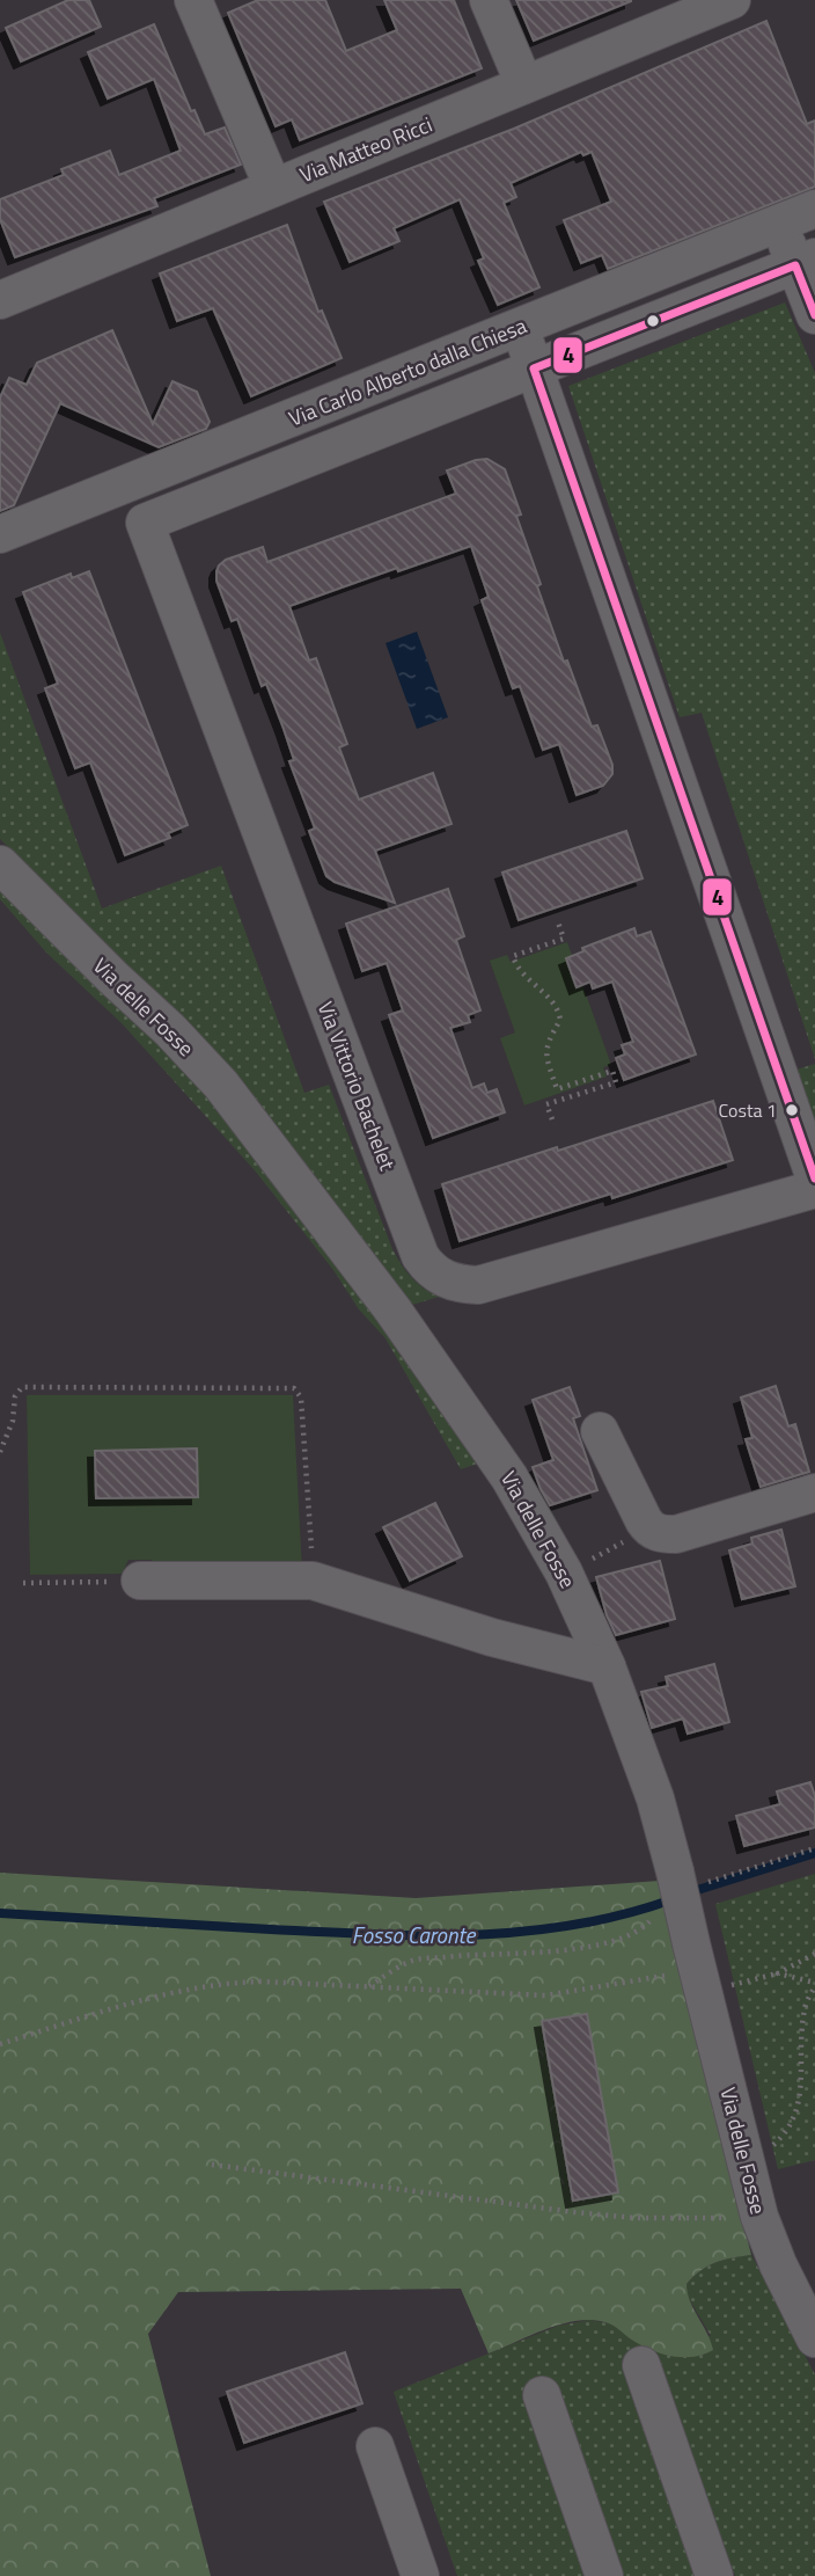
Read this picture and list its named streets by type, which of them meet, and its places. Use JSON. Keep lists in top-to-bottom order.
{
  "streets": {
    "street": [
      "Via Matteo Ricci",
      "Via Carlo Alberto dalla Chiesa",
      "Via delle Fosse",
      "Via Vittorio Bachelet"
    ]
  },
  "crossings": [
    ["Via Carlo Alberto dalla Chiesa", "Via Vittorio Bachelet"]
  ],
  "water": ["Fosso Caronte"],
  "places": ["Costa 1"],
  "lines": ["transit line 4"]
}
